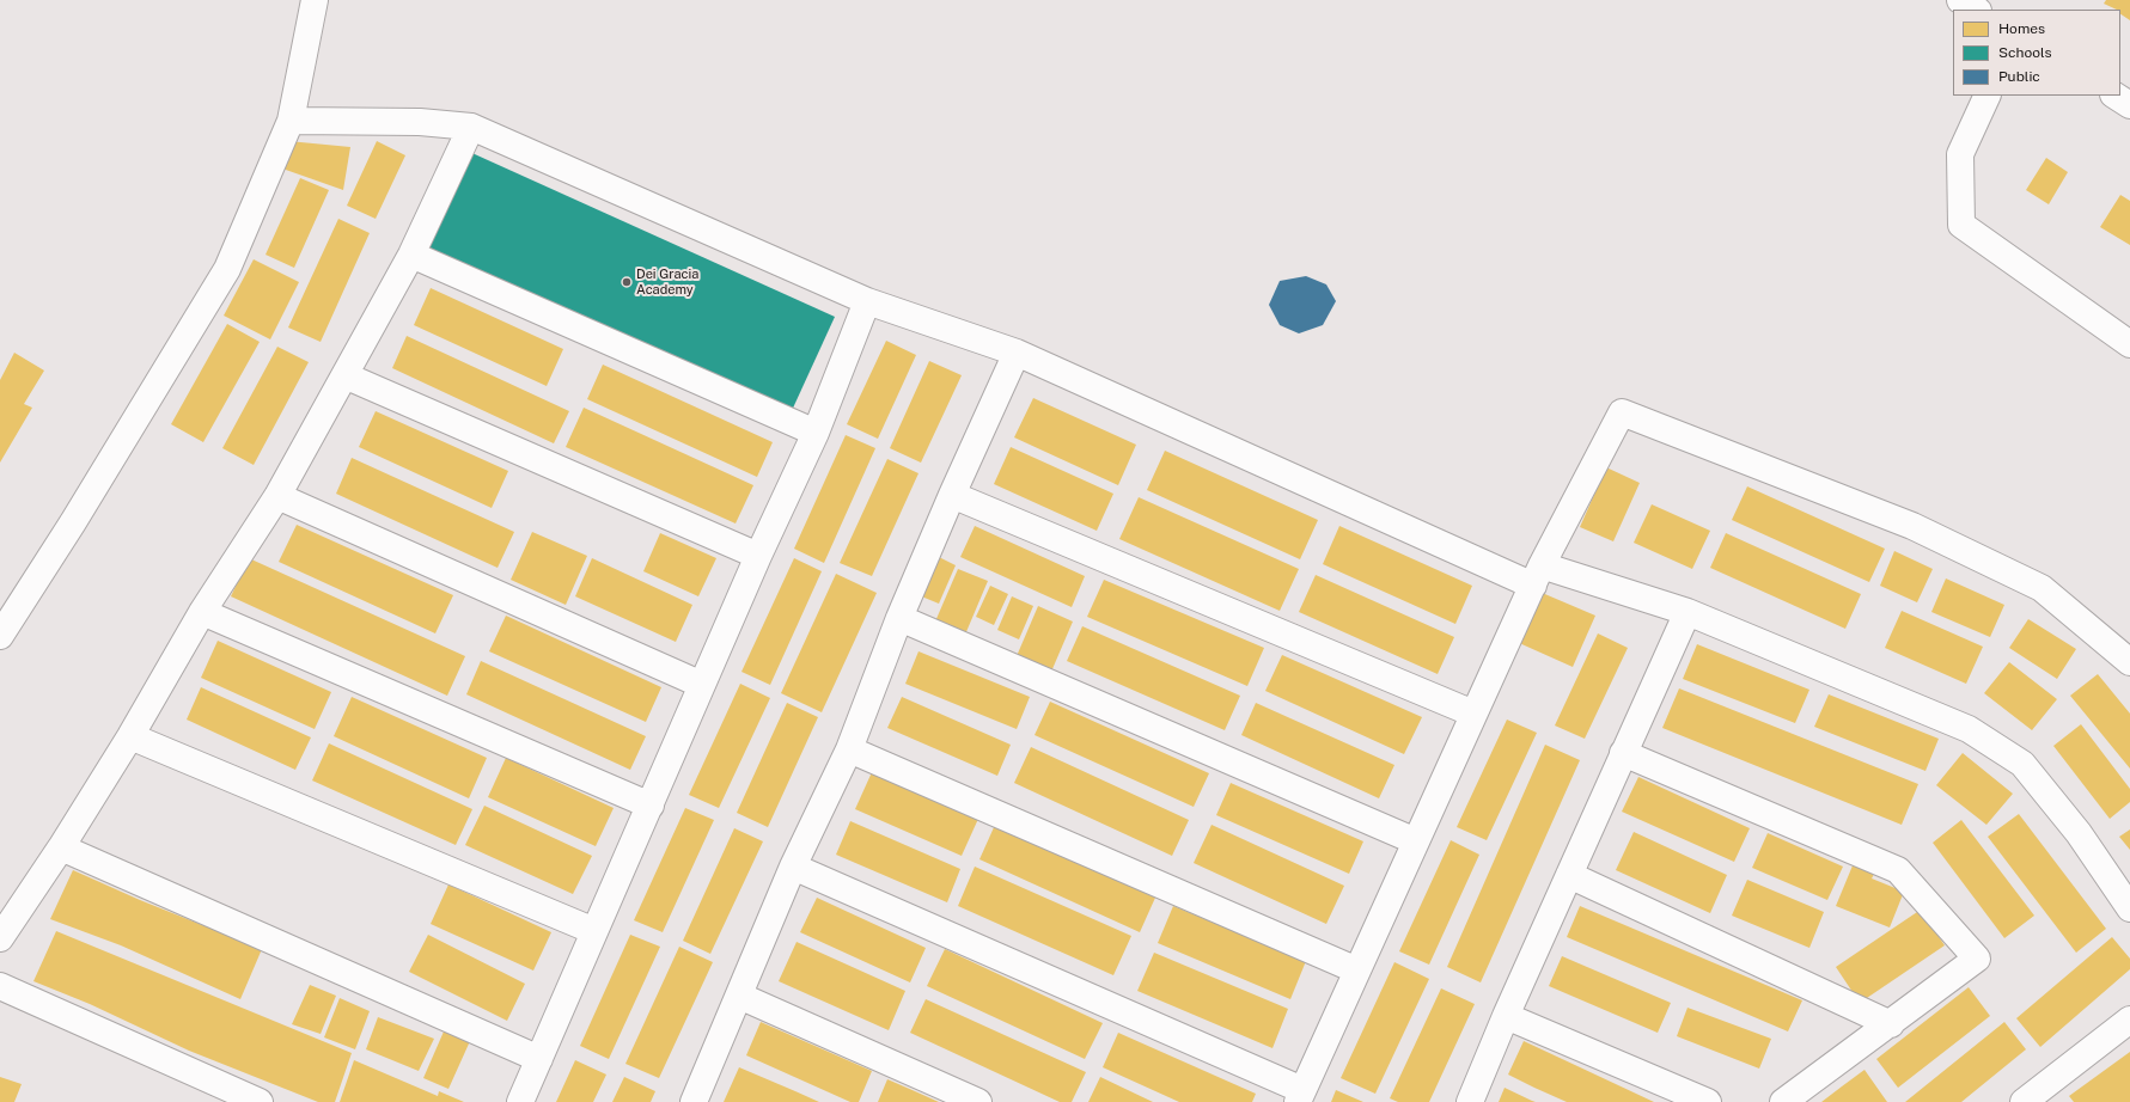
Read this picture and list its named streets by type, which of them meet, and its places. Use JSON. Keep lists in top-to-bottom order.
{
  "places": ["Dei Gracia Academy"],
  "legend": ["Homes", "Schools", "Public"]
}
